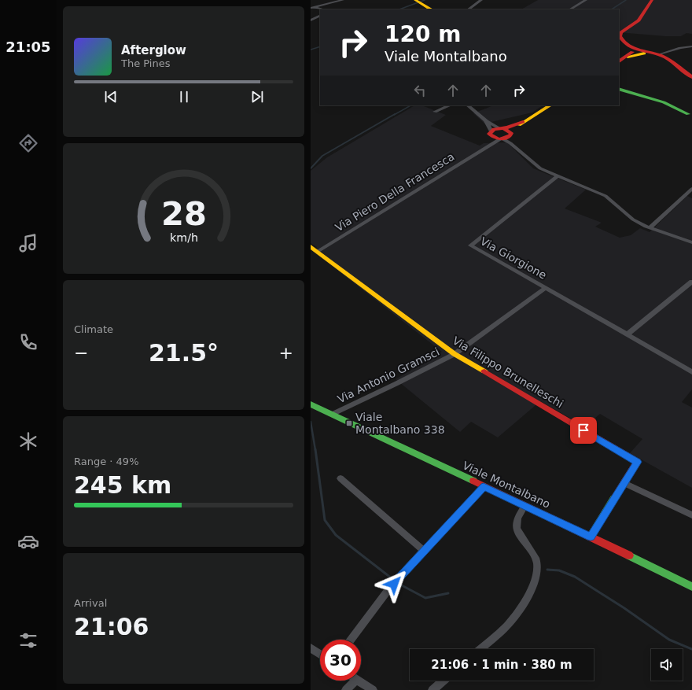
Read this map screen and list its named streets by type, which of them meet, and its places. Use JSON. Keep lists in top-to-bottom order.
{
  "streets": {
    "street": [
      "Via Piero Della Francesca",
      "Via Giorgione",
      "Via Filippo Brunelleschi",
      "Via Antonio Gramsci",
      "Viale Montalbano"
    ]
  },
  "crossings": [
    ["Via Piero Della Francesca", "Via Filippo Brunelleschi"],
    ["Via Giorgione", "Via Antonio Gramsci"],
    ["Via Filippo Brunelleschi", "Via Antonio Gramsci"],
    ["Via Filippo Brunelleschi", "Viale Montalbano"],
    ["Via Antonio Gramsci", "Viale Montalbano"]
  ],
  "places": {
    "transit": ["Viale Montalbano 338"]
  },
  "page": {
    "tabs": "21:05",
    "turn": ["120 m", "Viale Montalbano"],
    "song": ["Afterglow", "The Pines"],
    "tile": [
      "Climate",
      ["Range · 49%", "245 km"],
      ["Arrival", "21:06"]
    ],
    "heat": ["−", "21.5°", "+"],
    "limit": "30",
    "trip": "21:06 · 1 min · 380 m",
    "gauge": ["28", "km/h"]
  }
}
